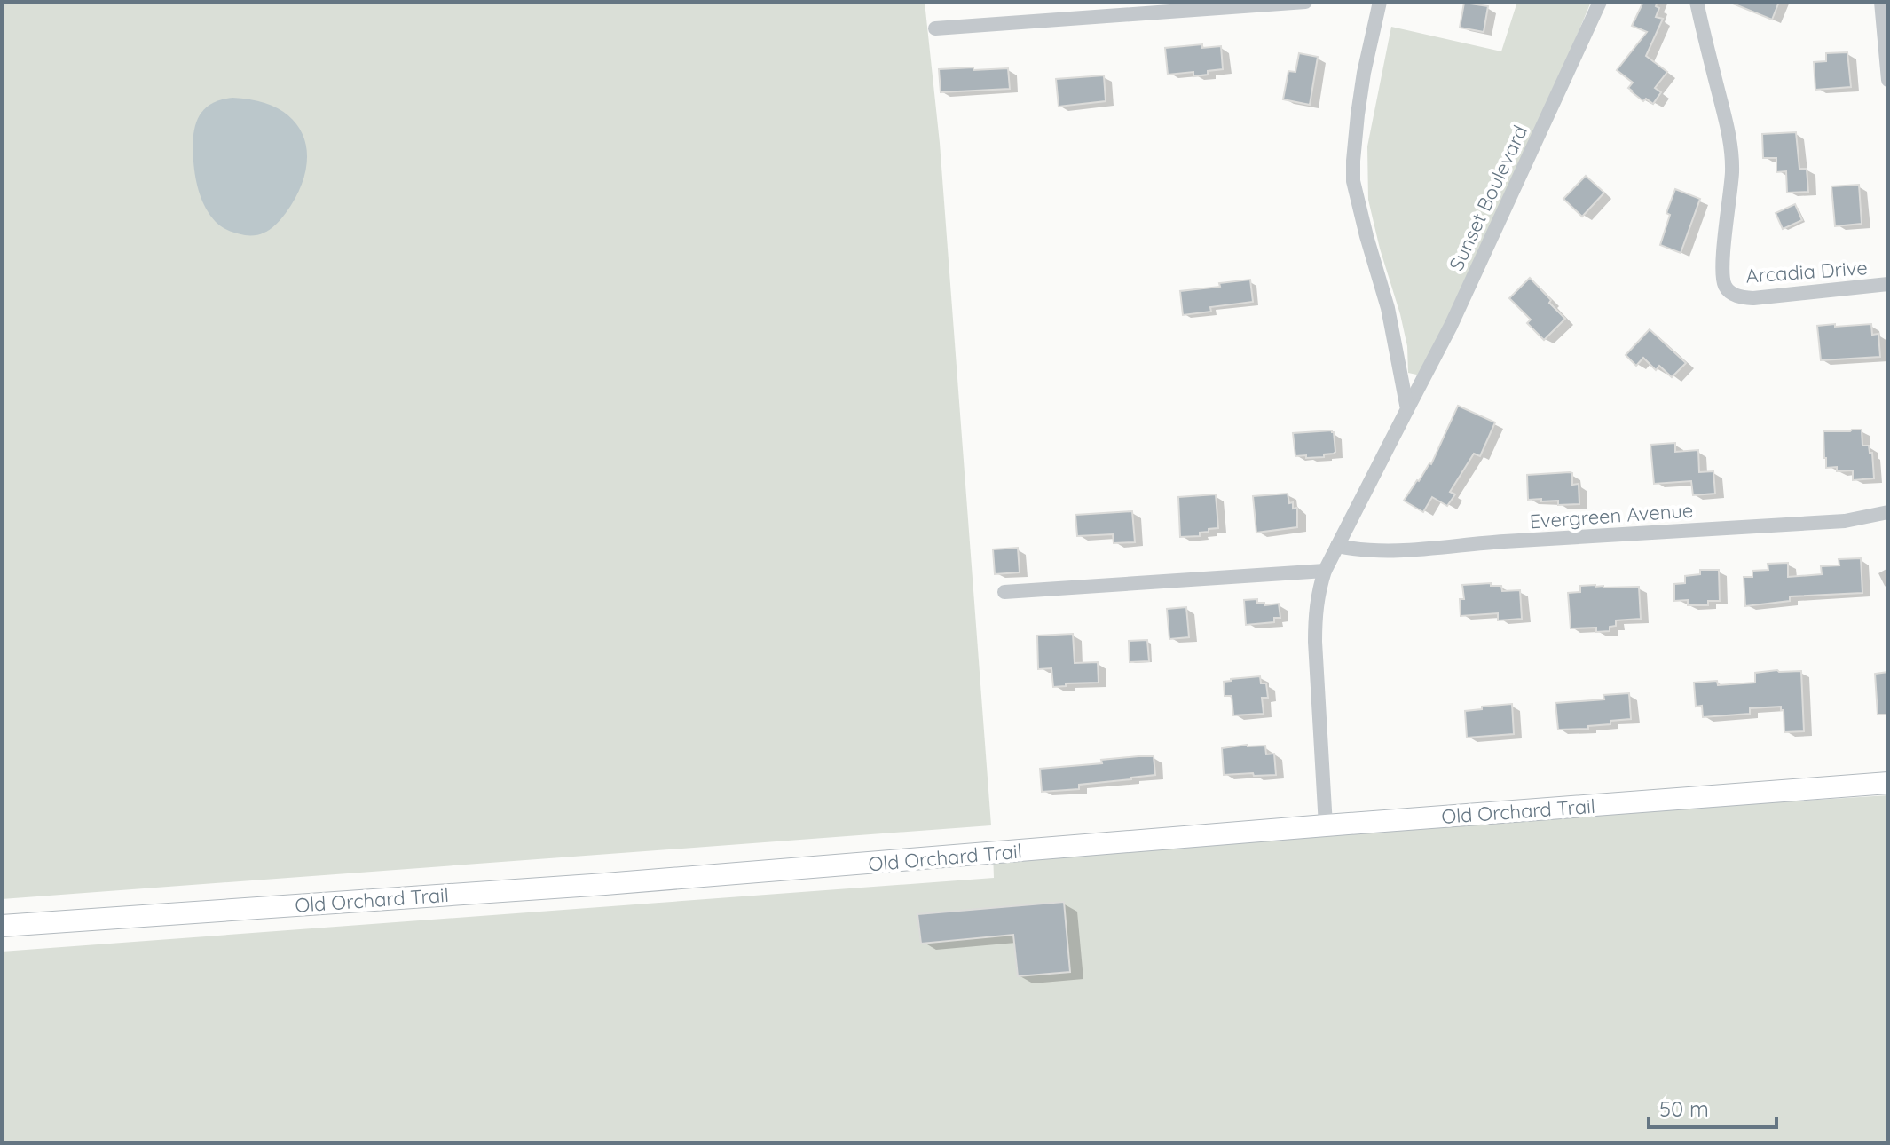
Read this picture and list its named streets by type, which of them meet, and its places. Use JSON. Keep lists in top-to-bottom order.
{
  "streets": {
    "street": [
      "Sunset Boulevard",
      "Arcadia Drive",
      "Evergreen Avenue",
      "Old Orchard Trail"
    ]
  },
  "crossings": [
    ["Sunset Boulevard", "Evergreen Avenue"],
    ["Sunset Boulevard", "Old Orchard Trail"]
  ],
  "scale_bar": "50 m"
}
